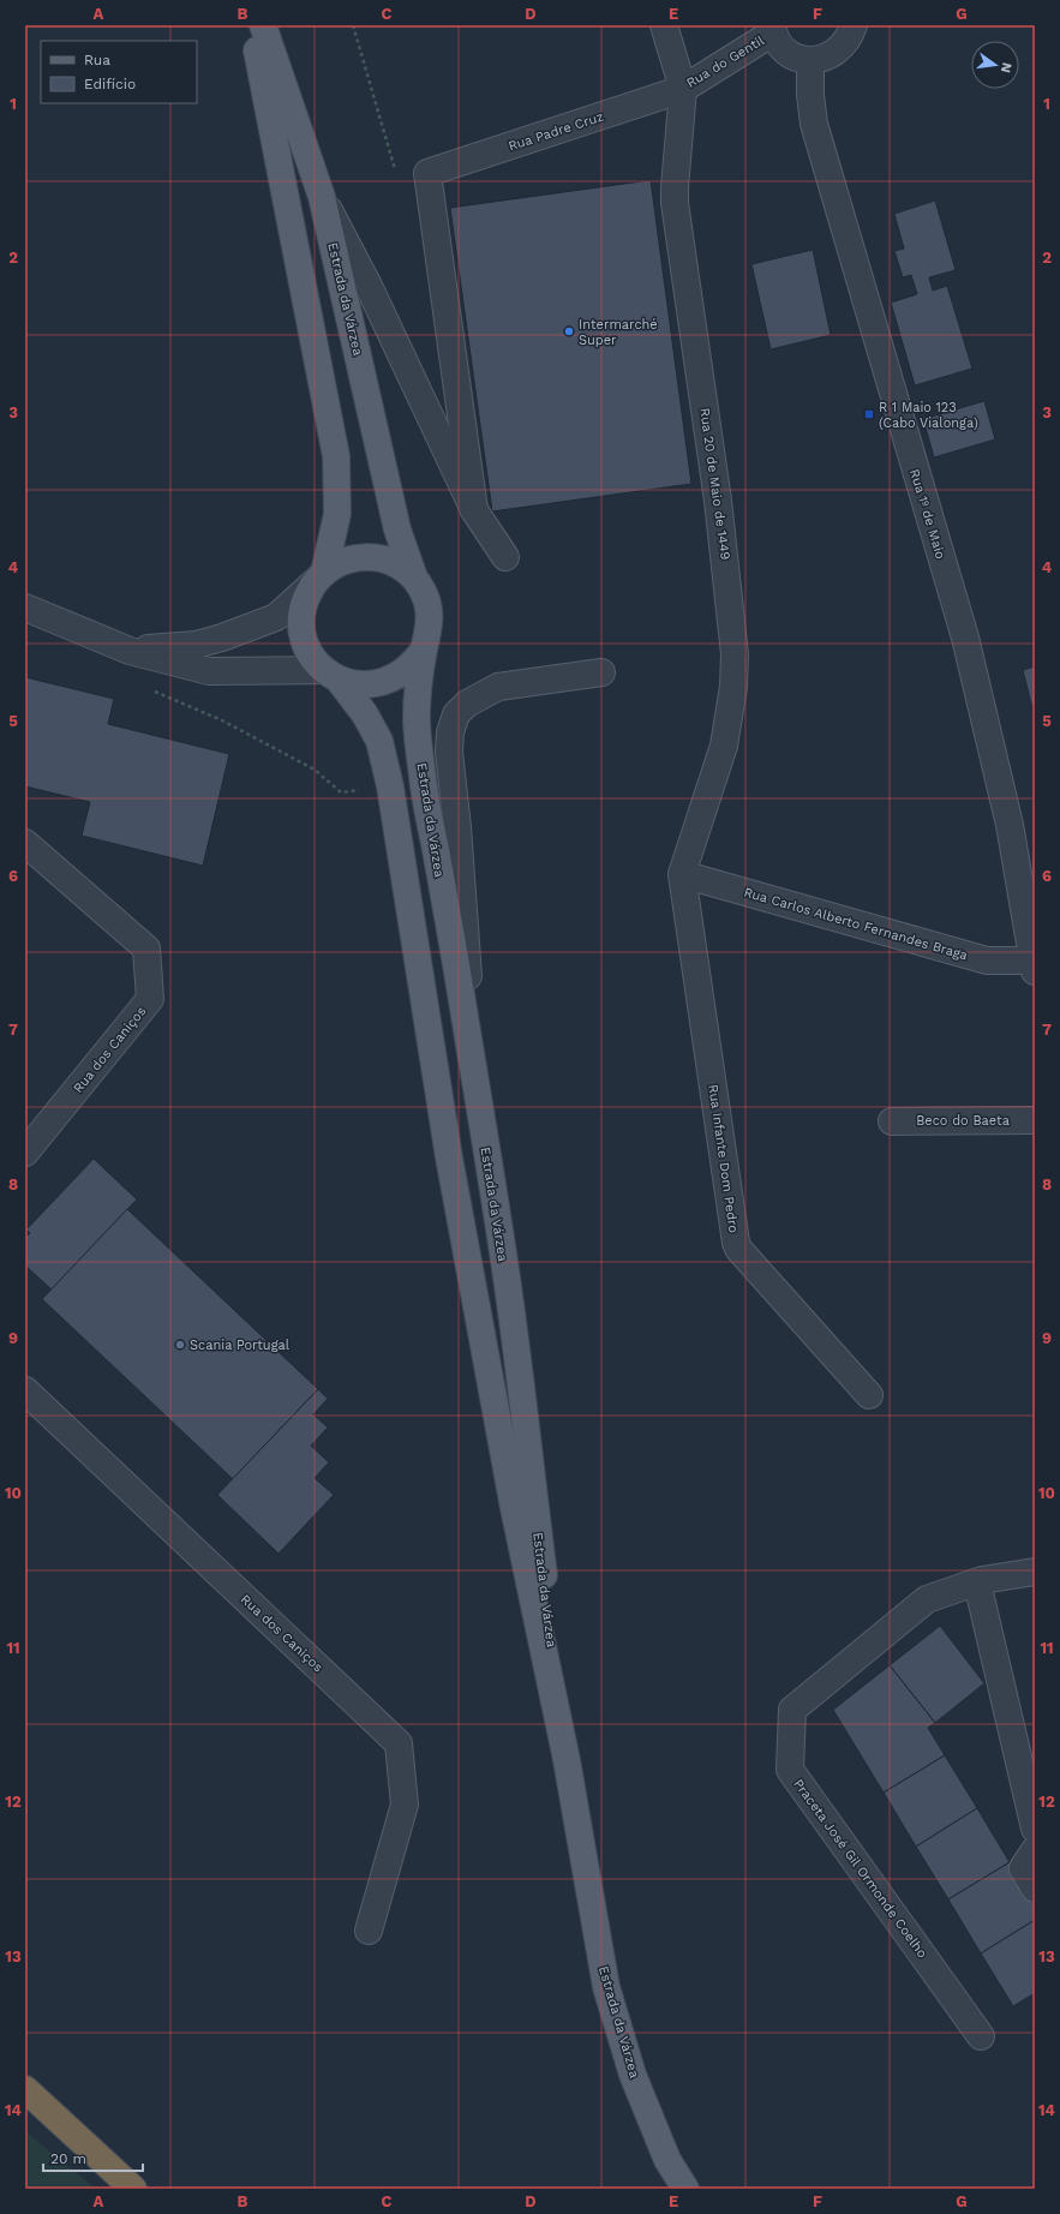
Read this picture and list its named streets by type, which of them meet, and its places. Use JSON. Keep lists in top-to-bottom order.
{
  "streets": {
    "main road": ["Estrada da Várzea"],
    "street": [
      "Rua do Gentil",
      "Rua Padre Cruz",
      "Rua 20 de Maio de 1449",
      "Rua 1º de Maio",
      "Rua Carlos Alberto Fernandes Braga",
      "Rua dos Caniços",
      "Beco do Baeta",
      "Rua Infante Dom Pedro",
      "Praceta José Gil Ormonde Coelho"
    ]
  },
  "crossings": [
    ["Rua do Gentil", "Rua Padre Cruz"],
    ["Rua do Gentil", "Rua 20 de Maio de 1449"],
    ["Rua Padre Cruz", "Rua 20 de Maio de 1449"],
    ["Rua 20 de Maio de 1449", "Rua Carlos Alberto Fernandes Braga"],
    ["Rua 20 de Maio de 1449", "Rua Infante Dom Pedro"],
    ["Rua 1º de Maio", "Rua Carlos Alberto Fernandes Braga"],
    ["Rua Carlos Alberto Fernandes Braga", "Rua Infante Dom Pedro"]
  ],
  "places": {
    "other": ["Intermarché Super", "Scania Portugal"],
    "transit": ["R 1 Maio 123 (Cabo Vialonga)"]
  },
  "legend": ["Rua", "Edifício"],
  "scale_bar": "20 m",
  "north": "right",
  "grid": {
    "columns": [
      "A",
      "B",
      "C",
      "D",
      "E",
      "F",
      "G"
    ],
    "rows": [
      "1",
      "2",
      "3",
      "4",
      "5",
      "6",
      "7",
      "8",
      "9",
      "10",
      "11",
      "12",
      "13",
      "14"
    ]
  }
}
